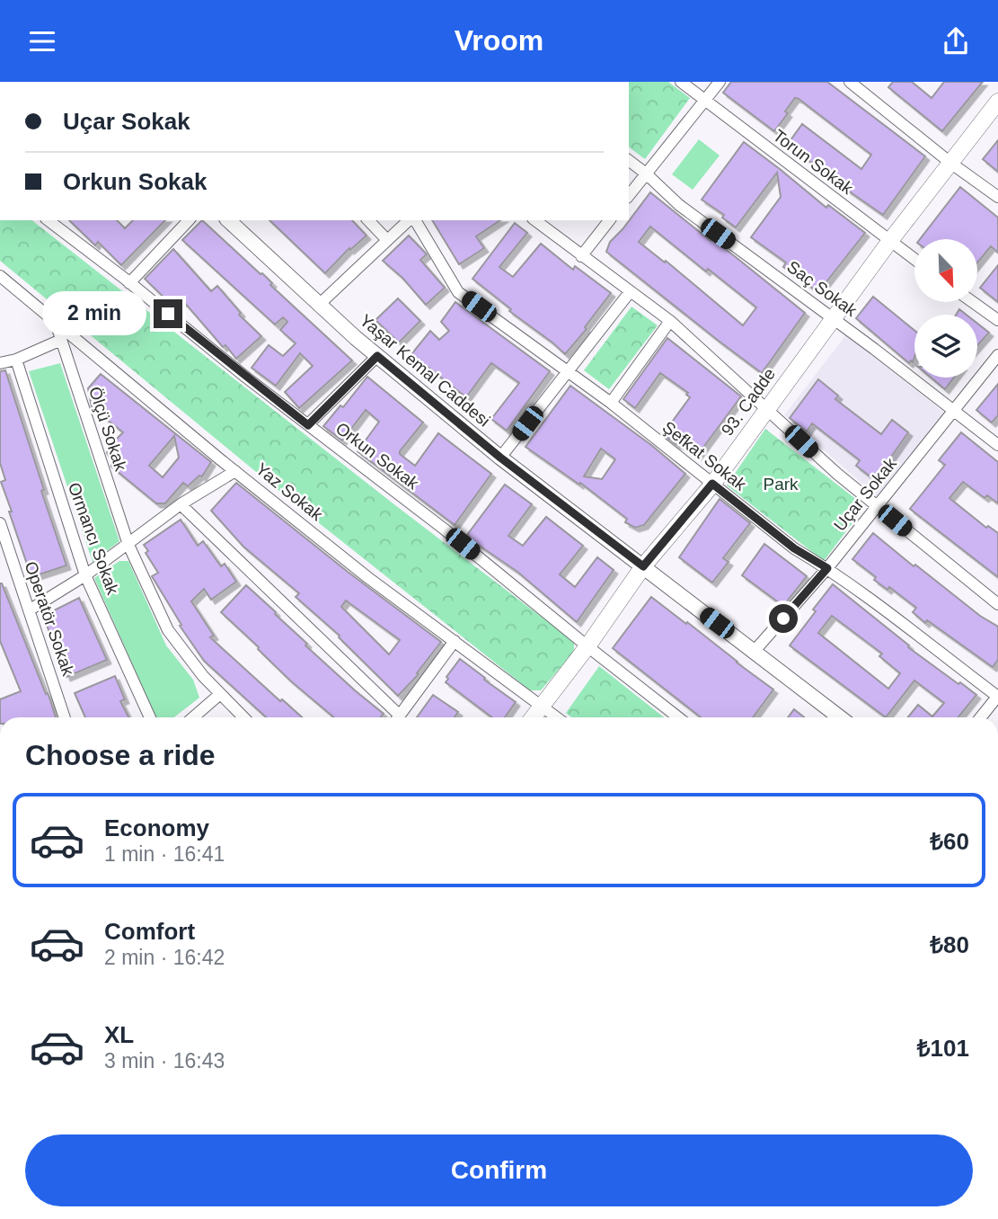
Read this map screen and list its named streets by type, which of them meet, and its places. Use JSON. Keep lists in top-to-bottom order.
{
  "streets": {
    "main road": ["93. Cadde"],
    "street": [
      "Torun Sokak",
      "Saç Sokak",
      "Yaşar Kemal Caddesi",
      "Ölçü Sokak",
      "Orkun Sokak",
      "Şefkat Sokak",
      "Yaz Sokak",
      "Uçar Sokak",
      "Ormancı Sokak",
      "Operatör Sokak"
    ]
  },
  "crossings": [
    ["Torun Sokak", "93. Cadde"],
    ["Saç Sokak", "93. Cadde"],
    ["Saç Sokak", "Uçar Sokak"],
    ["Yaşar Kemal Caddesi", "93. Cadde"],
    ["Yaşar Kemal Caddesi", "Uçar Sokak"],
    ["93. Cadde", "Orkun Sokak"],
    ["93. Cadde", "Şefkat Sokak"],
    ["93. Cadde", "Yaz Sokak"],
    ["Ölçü Sokak", "Yaz Sokak"],
    ["Şefkat Sokak", "Uçar Sokak"]
  ],
  "parks": ["Park"],
  "north": "bottom right",
  "page": {
    "header": "Vroom",
    "banner": ["Uçar Sokak", "Orkun Sokak"],
    "bubble": "2 min",
    "heading": "Choose a ride",
    "list": [
      {
        "name": "Economy",
        "note": "1 min · 16:41",
        "value": "₺60"
      },
      {
        "name": "Comfort",
        "note": "2 min · 16:42",
        "value": "₺80"
      },
      {
        "name": "XL",
        "note": "3 min · 16:43",
        "value": "₺101"
      }
    ],
    "buttons": "Confirm"
  }
}
